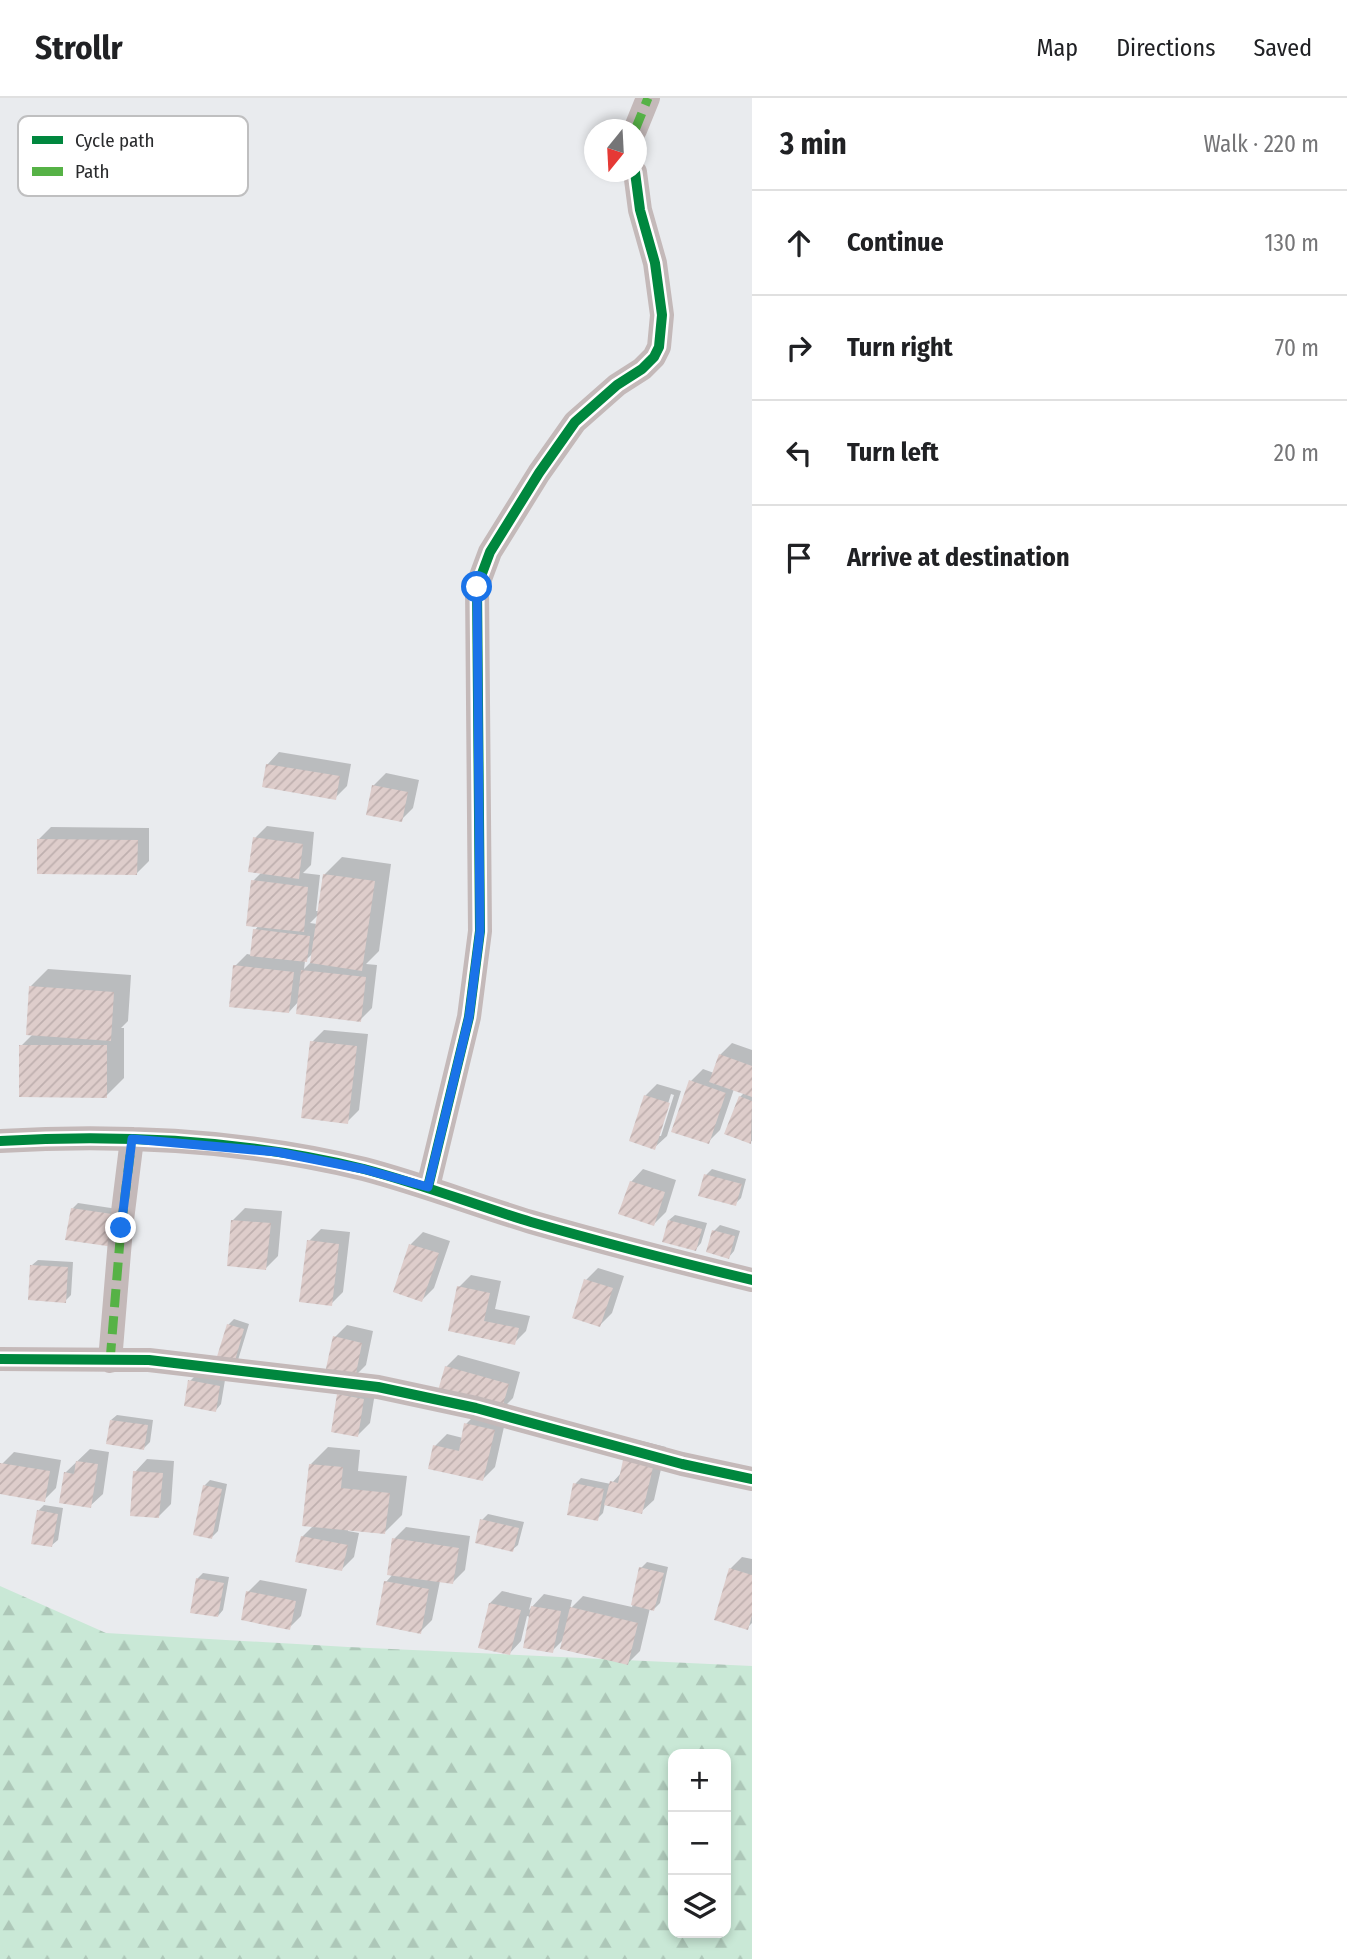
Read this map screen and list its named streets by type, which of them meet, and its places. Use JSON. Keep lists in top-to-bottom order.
{
  "legend": ["Cycle path", "Path"],
  "north": "bottom",
  "page": {
    "header": "Strollr",
    "nav": ["Map", "Directions", "Saved"],
    "heading": ["3 min", "Walk · 220 m"],
    "list": [
      ["Continue", "130 m"],
      ["Turn right", "70 m"],
      ["Turn left", "20 m"],
      "Arrive at destination"
    ],
    "map_buttons": ["+", "−"]
  }
}
